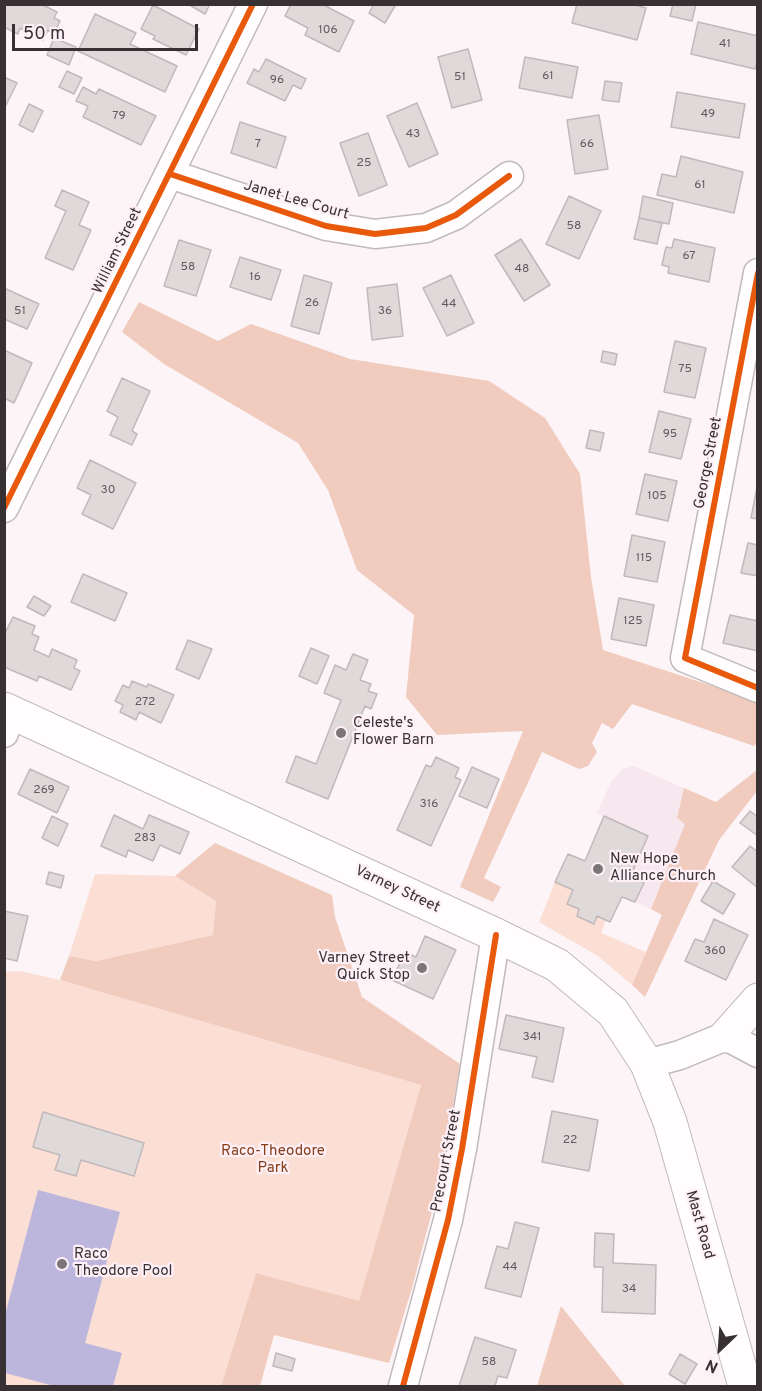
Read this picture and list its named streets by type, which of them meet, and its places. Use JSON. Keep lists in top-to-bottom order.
{
  "streets": {
    "main road": ["Varney Street", "Mast Road"],
    "street": [
      "Janet Lee Court",
      "William Street",
      "George Street",
      "Precourt Street"
    ]
  },
  "crossings": [
    ["Janet Lee Court", "William Street"],
    ["Varney Street", "Precourt Street"],
    ["Varney Street", "Mast Road"]
  ],
  "parks": ["Raco-Theodore Park"],
  "places": [
    "Celeste's Flower Barn",
    "New Hope Alliance Church",
    "Varney Street Quick Stop",
    "Raco Theodore Pool"
  ],
  "house_numbers": [
    "106",
    "41",
    "61",
    "51",
    "96",
    "49",
    "79",
    "43",
    "7",
    "66",
    "25",
    "61",
    "58",
    "67",
    "58",
    "48",
    "16",
    "26",
    "44",
    "51",
    "36",
    "75",
    "95",
    "30",
    "105",
    "115",
    "125",
    "272",
    "269",
    "316",
    "283",
    "360",
    "341",
    "22",
    "44",
    "34",
    "58"
  ],
  "scale_bar": "50 m",
  "north": "bottom left"
}
